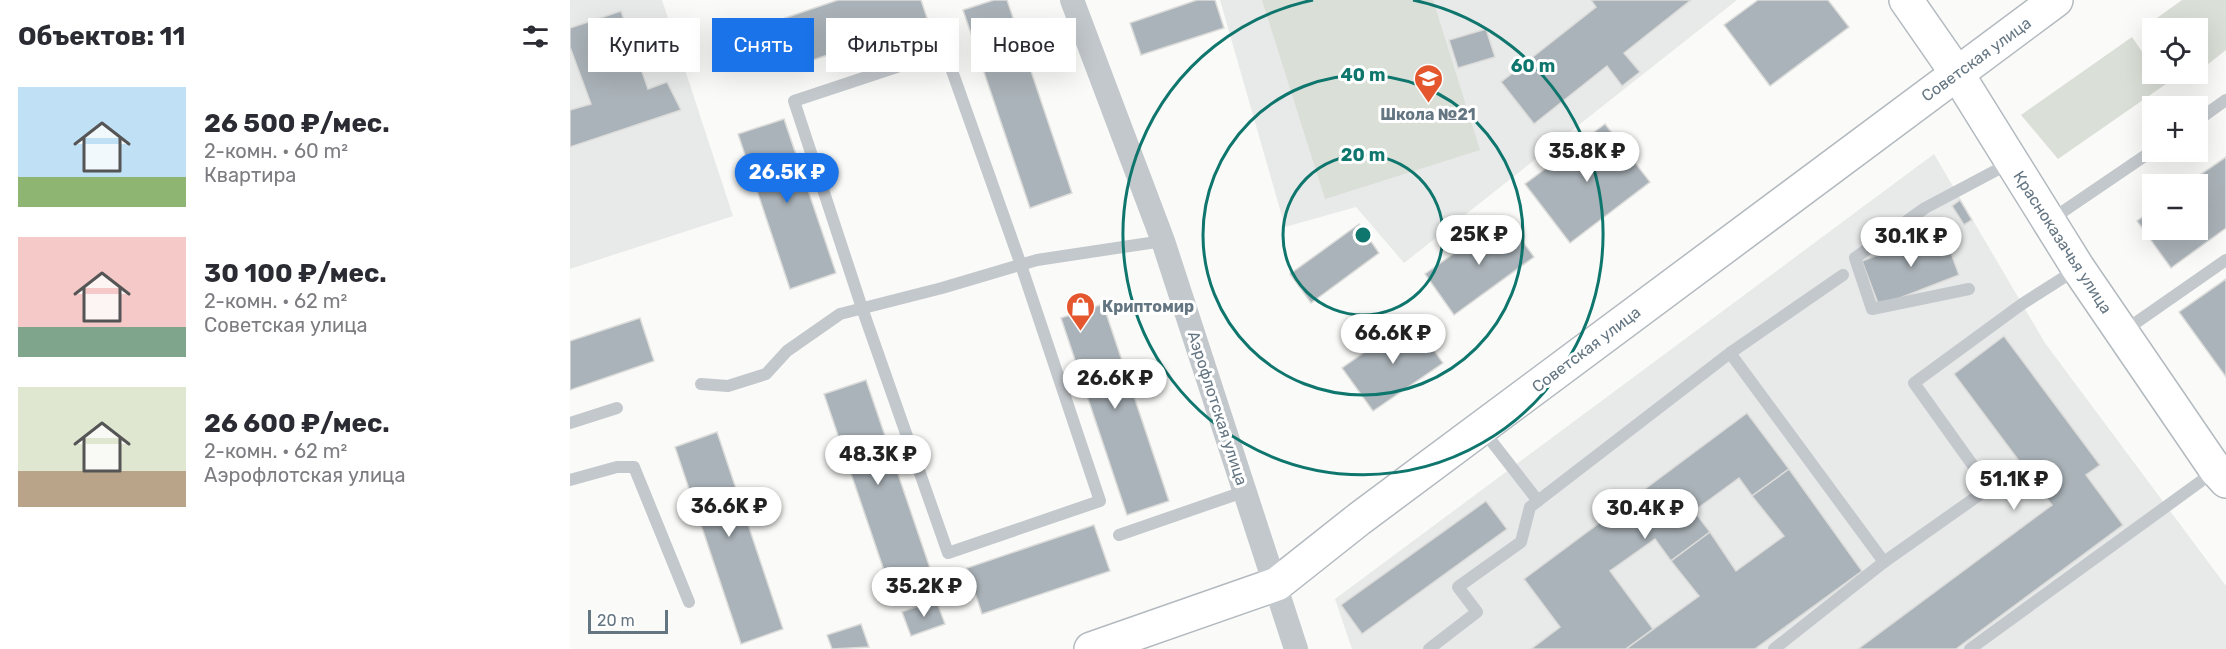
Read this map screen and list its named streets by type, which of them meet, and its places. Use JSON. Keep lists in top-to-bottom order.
{
  "streets": {
    "main road": ["Советская улица", "Красноказачья улица"],
    "street": ["Аэрофлотская улица"]
  },
  "crossings": [
    ["Советская улица", "Красноказачья улица"],
    ["Советская улица", "Аэрофлотская улица"]
  ],
  "places": {
    "school or university": ["Школа №21"],
    "shop": ["Криптомир"]
  },
  "scale_bar": "20 m",
  "page": {
    "heading": "Объектов: 11",
    "map_buttons": ["+", "−"],
    "chip": [
      "Купить",
      "Снять",
      "Фильтры",
      "Новое"
    ],
    "list": [
      {
        "name": "26 500 ₽/мес.",
        "note": "2-комн. · 60 m² · Квартира"
      },
      {
        "name": "30 100 ₽/мес.",
        "note": "2-комн. · 62 m² · Советская улица"
      },
      {
        "name": "26 600 ₽/мес.",
        "note": "2-комн. · 62 m² · Аэрофлотская улица"
      }
    ],
    "price": [
      "35.8K ₽",
      "26.5K ₽",
      "25K ₽",
      "30.1K ₽",
      "66.6K ₽",
      "26.6K ₽",
      "48.3K ₽",
      "51.1K ₽",
      "36.6K ₽",
      "30.4K ₽",
      "35.2K ₽"
    ],
    "scale": "20 m"
  },
  "rings": ["60 m", "40 m", "20 m"]
}
